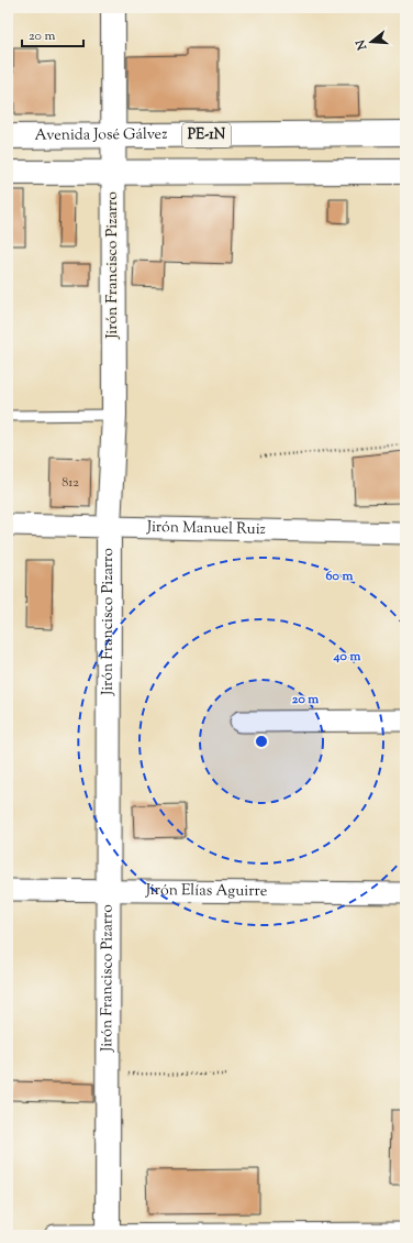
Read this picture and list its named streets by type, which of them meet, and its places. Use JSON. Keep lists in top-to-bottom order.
{
  "streets": {
    "main road": ["Avenida José Gálvez", "PE-1N", "Jirón Francisco Pizarro"],
    "street": ["Jirón Manuel Ruiz", "Jirón Elías Aguirre"]
  },
  "crossings": [
    ["Avenida José Gálvez", "Jirón Francisco Pizarro"],
    ["Jirón Francisco Pizarro", "Jirón Manuel Ruiz"],
    ["Jirón Francisco Pizarro", "Jirón Elías Aguirre"]
  ],
  "house_numbers": ["812"],
  "scale_bar": "20 m",
  "north": "left",
  "rings": ["60 m", "40 m", "20 m"]
}
